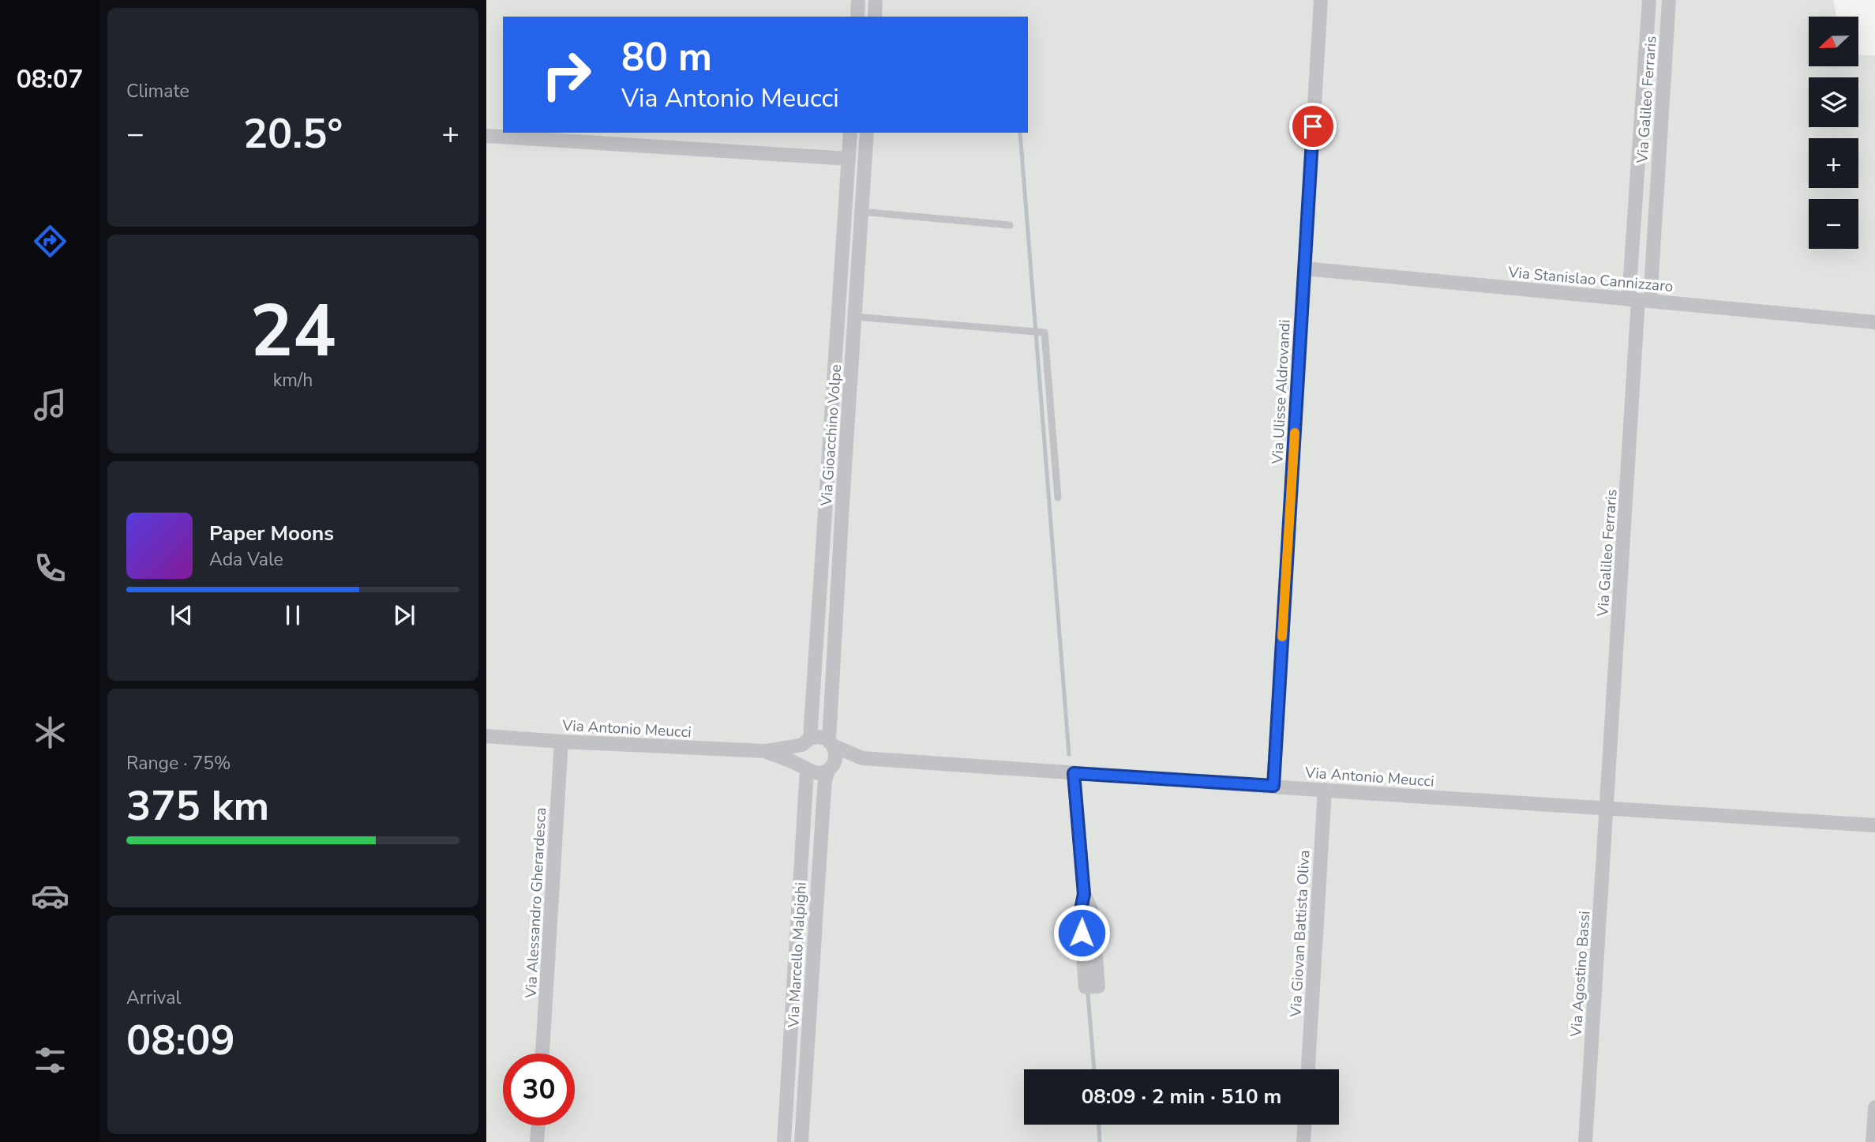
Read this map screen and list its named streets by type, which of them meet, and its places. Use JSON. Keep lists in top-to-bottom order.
{
  "streets": {
    "street": [
      "Via Galileo Ferraris",
      "Via Stanislao Cannizzaro",
      "Via Ulisse Aldrovandi",
      "Via Gioacchino Volpe",
      "Via Antonio Meucci",
      "Via Alessandro Gherardesca",
      "Via Giovan Battista Oliva",
      "Via Marcello Malpighi",
      "Via Agostino Bassi"
    ]
  },
  "crossings": [
    ["Via Galileo Ferraris", "Via Stanislao Cannizzaro"],
    ["Via Galileo Ferraris", "Via Antonio Meucci"],
    ["Via Galileo Ferraris", "Via Agostino Bassi"],
    ["Via Stanislao Cannizzaro", "Via Ulisse Aldrovandi"],
    ["Via Ulisse Aldrovandi", "Via Antonio Meucci"],
    ["Via Gioacchino Volpe", "Via Antonio Meucci"],
    ["Via Gioacchino Volpe", "Via Marcello Malpighi"],
    ["Via Antonio Meucci", "Via Alessandro Gherardesca"],
    ["Via Antonio Meucci", "Via Giovan Battista Oliva"],
    ["Via Antonio Meucci", "Via Marcello Malpighi"],
    ["Via Antonio Meucci", "Via Agostino Bassi"]
  ],
  "north": "left",
  "page": {
    "tabs": "08:07",
    "tile": [
      "Climate",
      ["24", "km/h"],
      ["Range · 75%", "375 km"],
      ["Arrival", "08:09"]
    ],
    "map_buttons": ["+", "−"],
    "turn": ["80 m", "Via Antonio Meucci"],
    "heat": ["−", "20.5°", "+"],
    "song": ["Paper Moons", "Ada Vale"],
    "limit": "30",
    "trip": "08:09 · 2 min · 510 m"
  }
}
